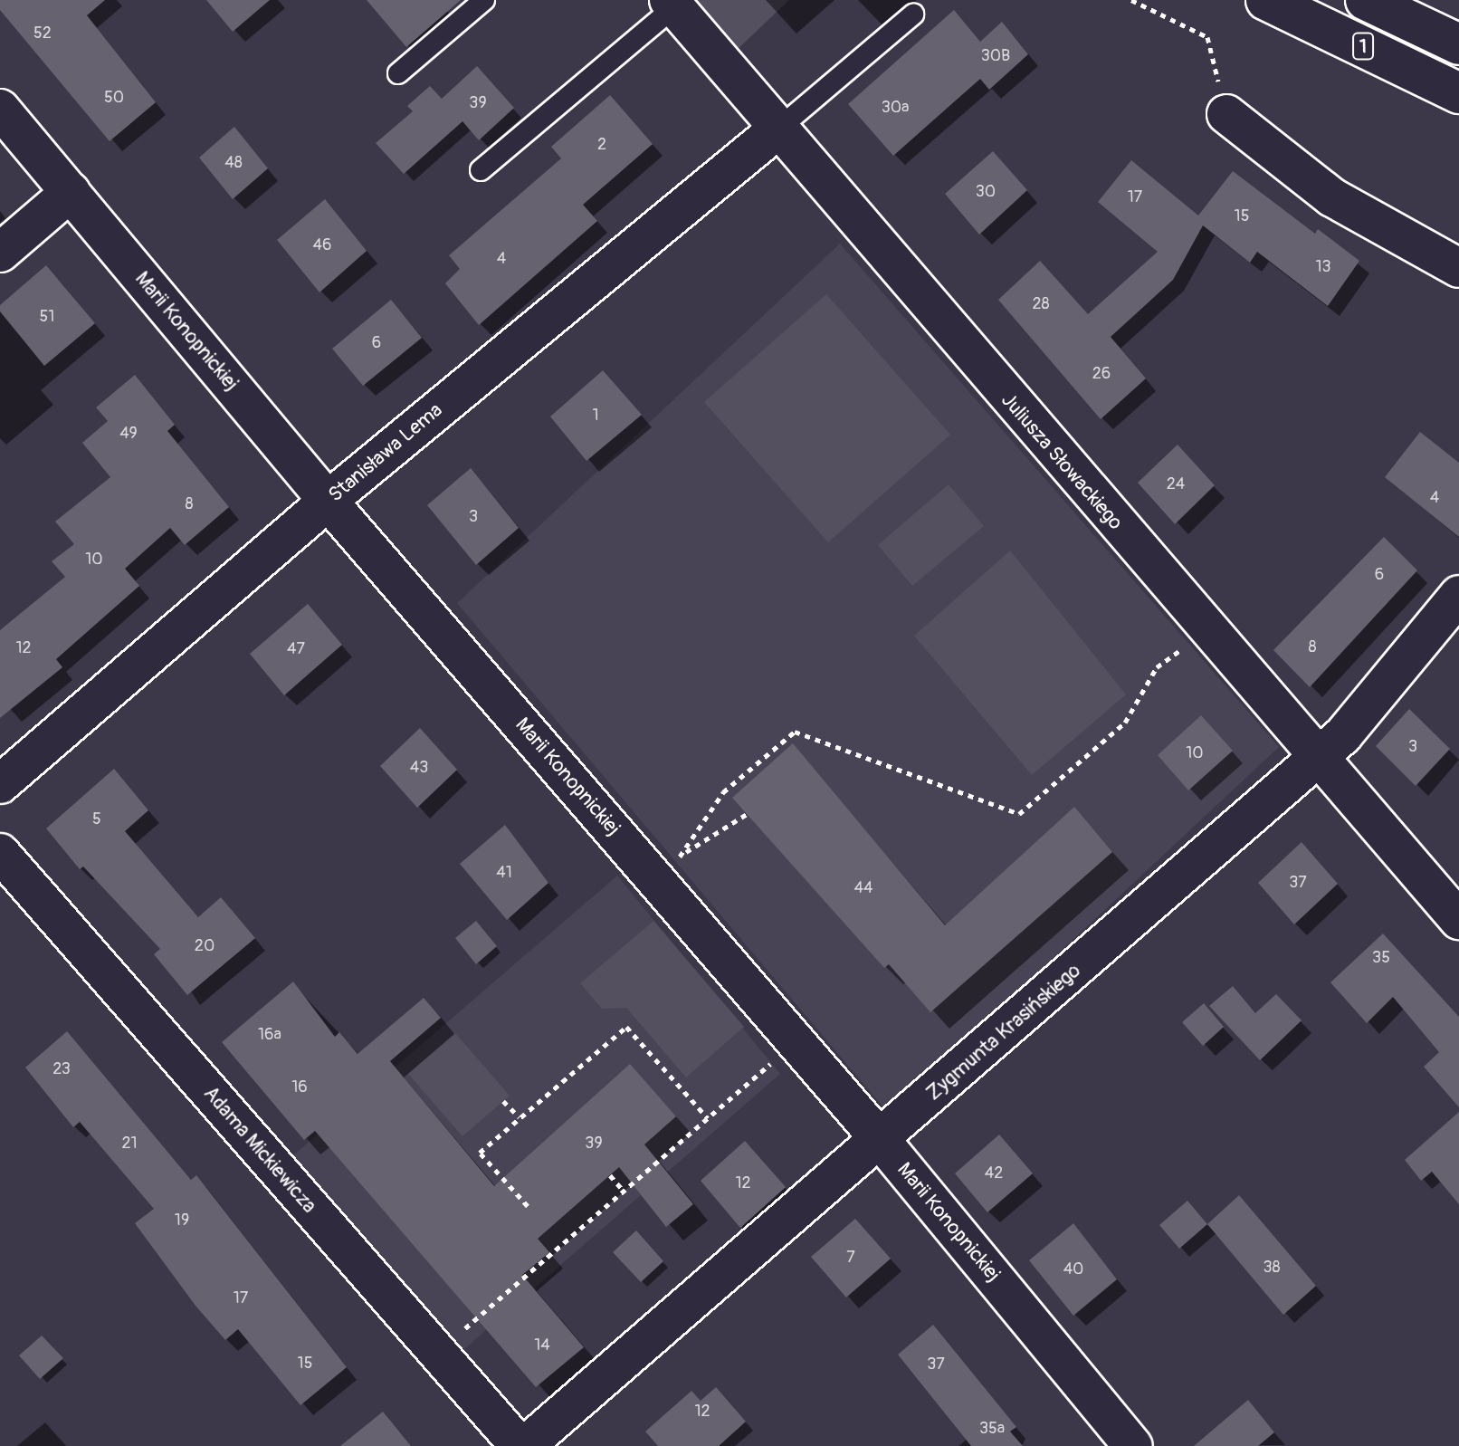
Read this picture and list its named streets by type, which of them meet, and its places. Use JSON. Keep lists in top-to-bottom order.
{
  "streets": {
    "main road": ["1"],
    "street": [
      "Marii Konopnickiej",
      "Stanisława Lema",
      "Juliusza Słowackiego",
      "Zygmunta Krasińskiego",
      "Adama Mickiewicza"
    ]
  },
  "crossings": [
    ["Marii Konopnickiej", "Stanisława Lema"],
    ["Marii Konopnickiej", "Zygmunta Krasińskiego"],
    ["Stanisława Lema", "Juliusza Słowackiego"],
    ["Juliusza Słowackiego", "Zygmunta Krasińskiego"]
  ],
  "house_numbers": [
    "52",
    "30B",
    "50",
    "39",
    "30a",
    "2",
    "48",
    "30",
    "17",
    "15",
    "46",
    "4",
    "13",
    "28",
    "51",
    "6",
    "26",
    "1",
    "49",
    "24",
    "4",
    "8",
    "3",
    "10",
    "6",
    "8",
    "12",
    "47",
    "3",
    "10",
    "43",
    "5",
    "41",
    "37",
    "44",
    "20",
    "35",
    "16a",
    "23",
    "16",
    "21",
    "39",
    "42",
    "12",
    "19",
    "7",
    "38",
    "40",
    "17",
    "14",
    "15",
    "37",
    "12",
    "35a"
  ]
}
